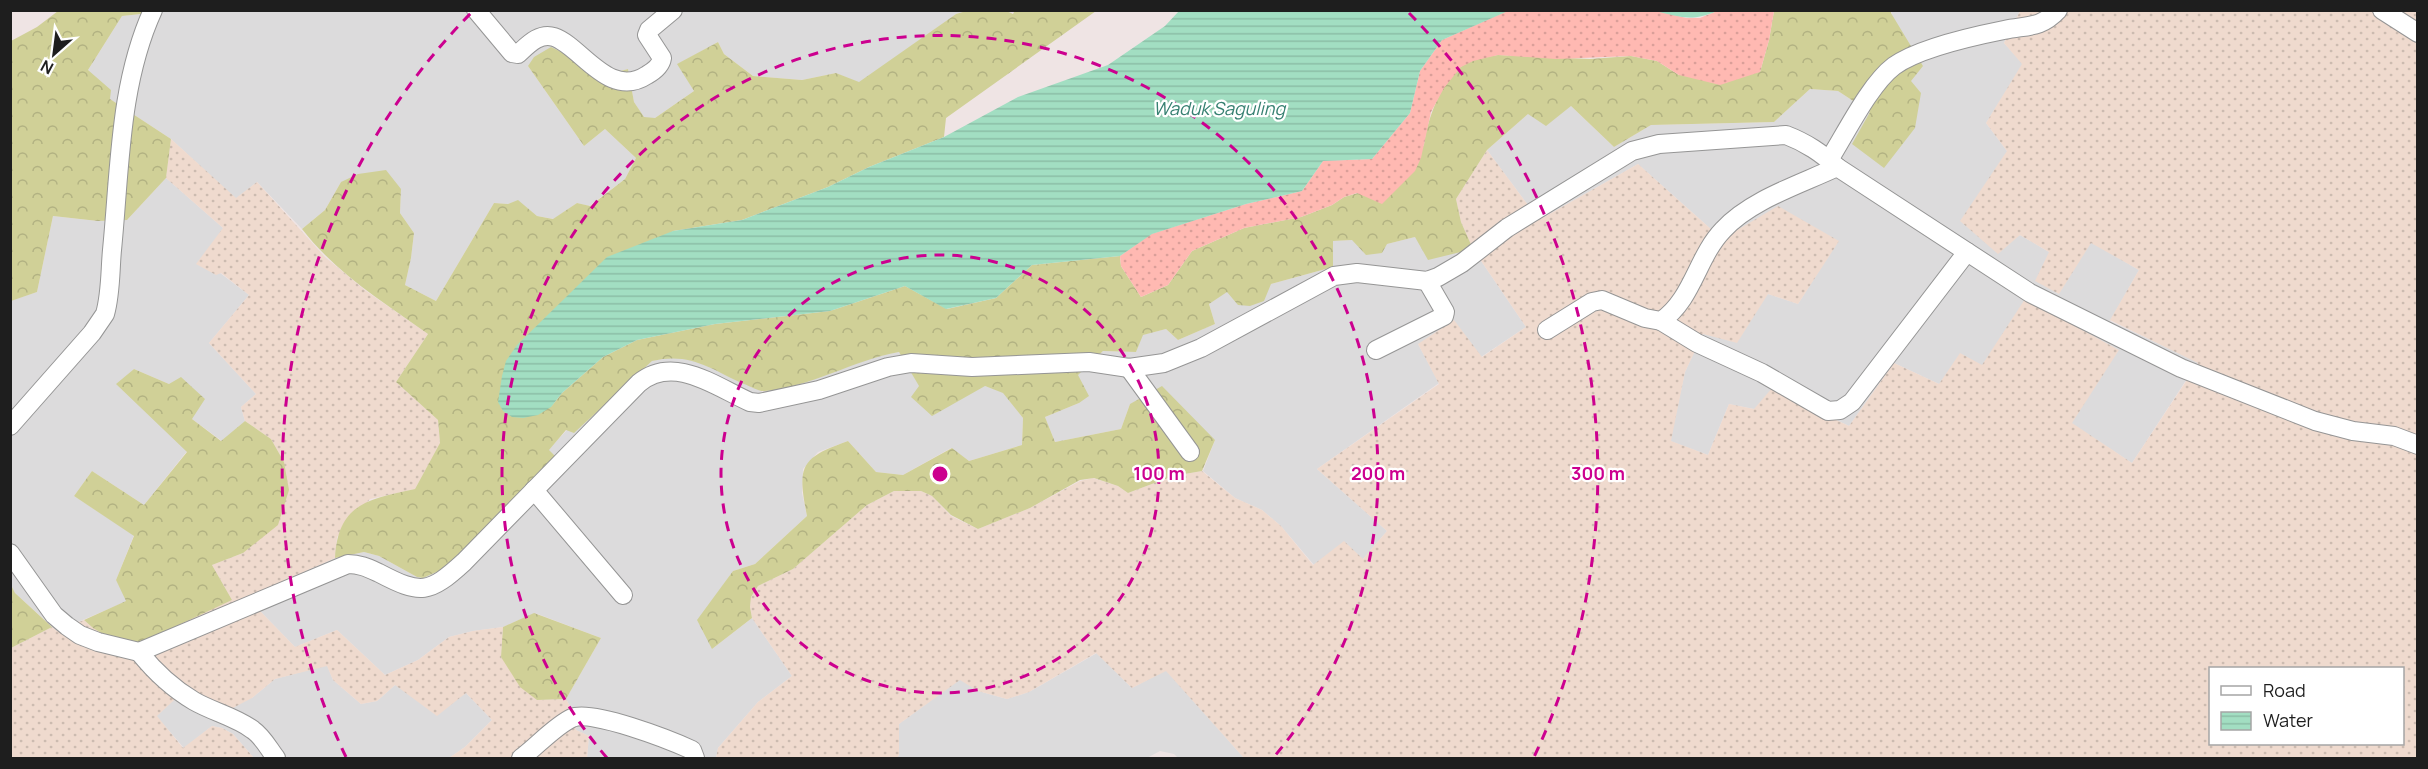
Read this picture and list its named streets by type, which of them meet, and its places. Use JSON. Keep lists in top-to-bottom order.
{
  "water": ["Waduk Saguling"],
  "legend": ["Road", "Water"],
  "north": "bottom left",
  "rings": ["100 m", "200 m", "300 m"]
}
